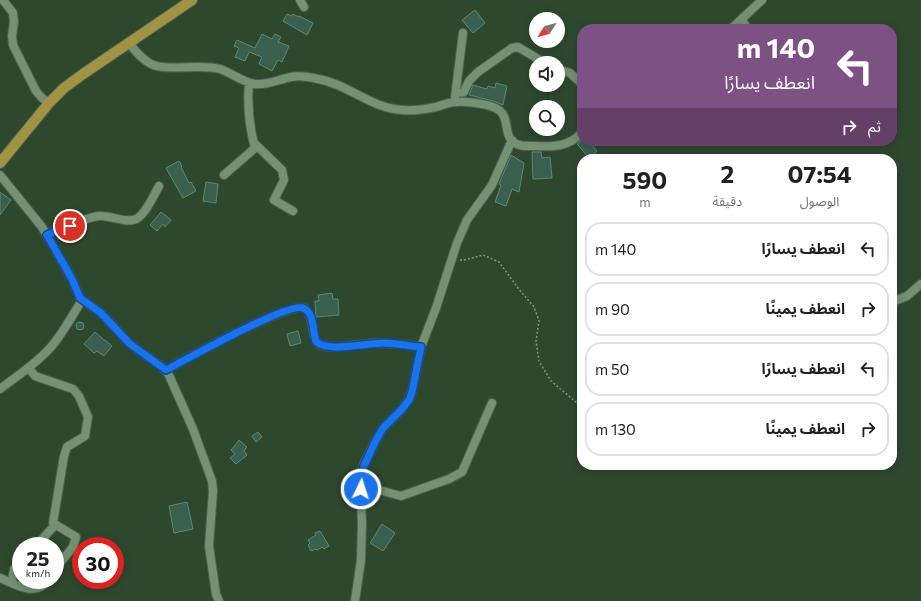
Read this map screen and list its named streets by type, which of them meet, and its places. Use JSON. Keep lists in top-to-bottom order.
{
  "north": "bottom left",
  "page": {
    "turn": ["140 m", "انعطف يسارًا"],
    "then": "ثم",
    "eta": [
      "07:54",
      "الوصول",
      "2",
      "دقيقة",
      "590",
      "m"
    ],
    "list": [
      {
        "name": "انعطف يسارًا",
        "value": "140 m"
      },
      {
        "name": "انعطف يمينًا",
        "value": "90 m"
      },
      {
        "name": "انعطف يسارًا",
        "value": "50 m"
      },
      {
        "name": "انعطف يمينًا",
        "value": "130 m"
      }
    ],
    "speed": "25 km/h",
    "limit": "30"
  }
}
